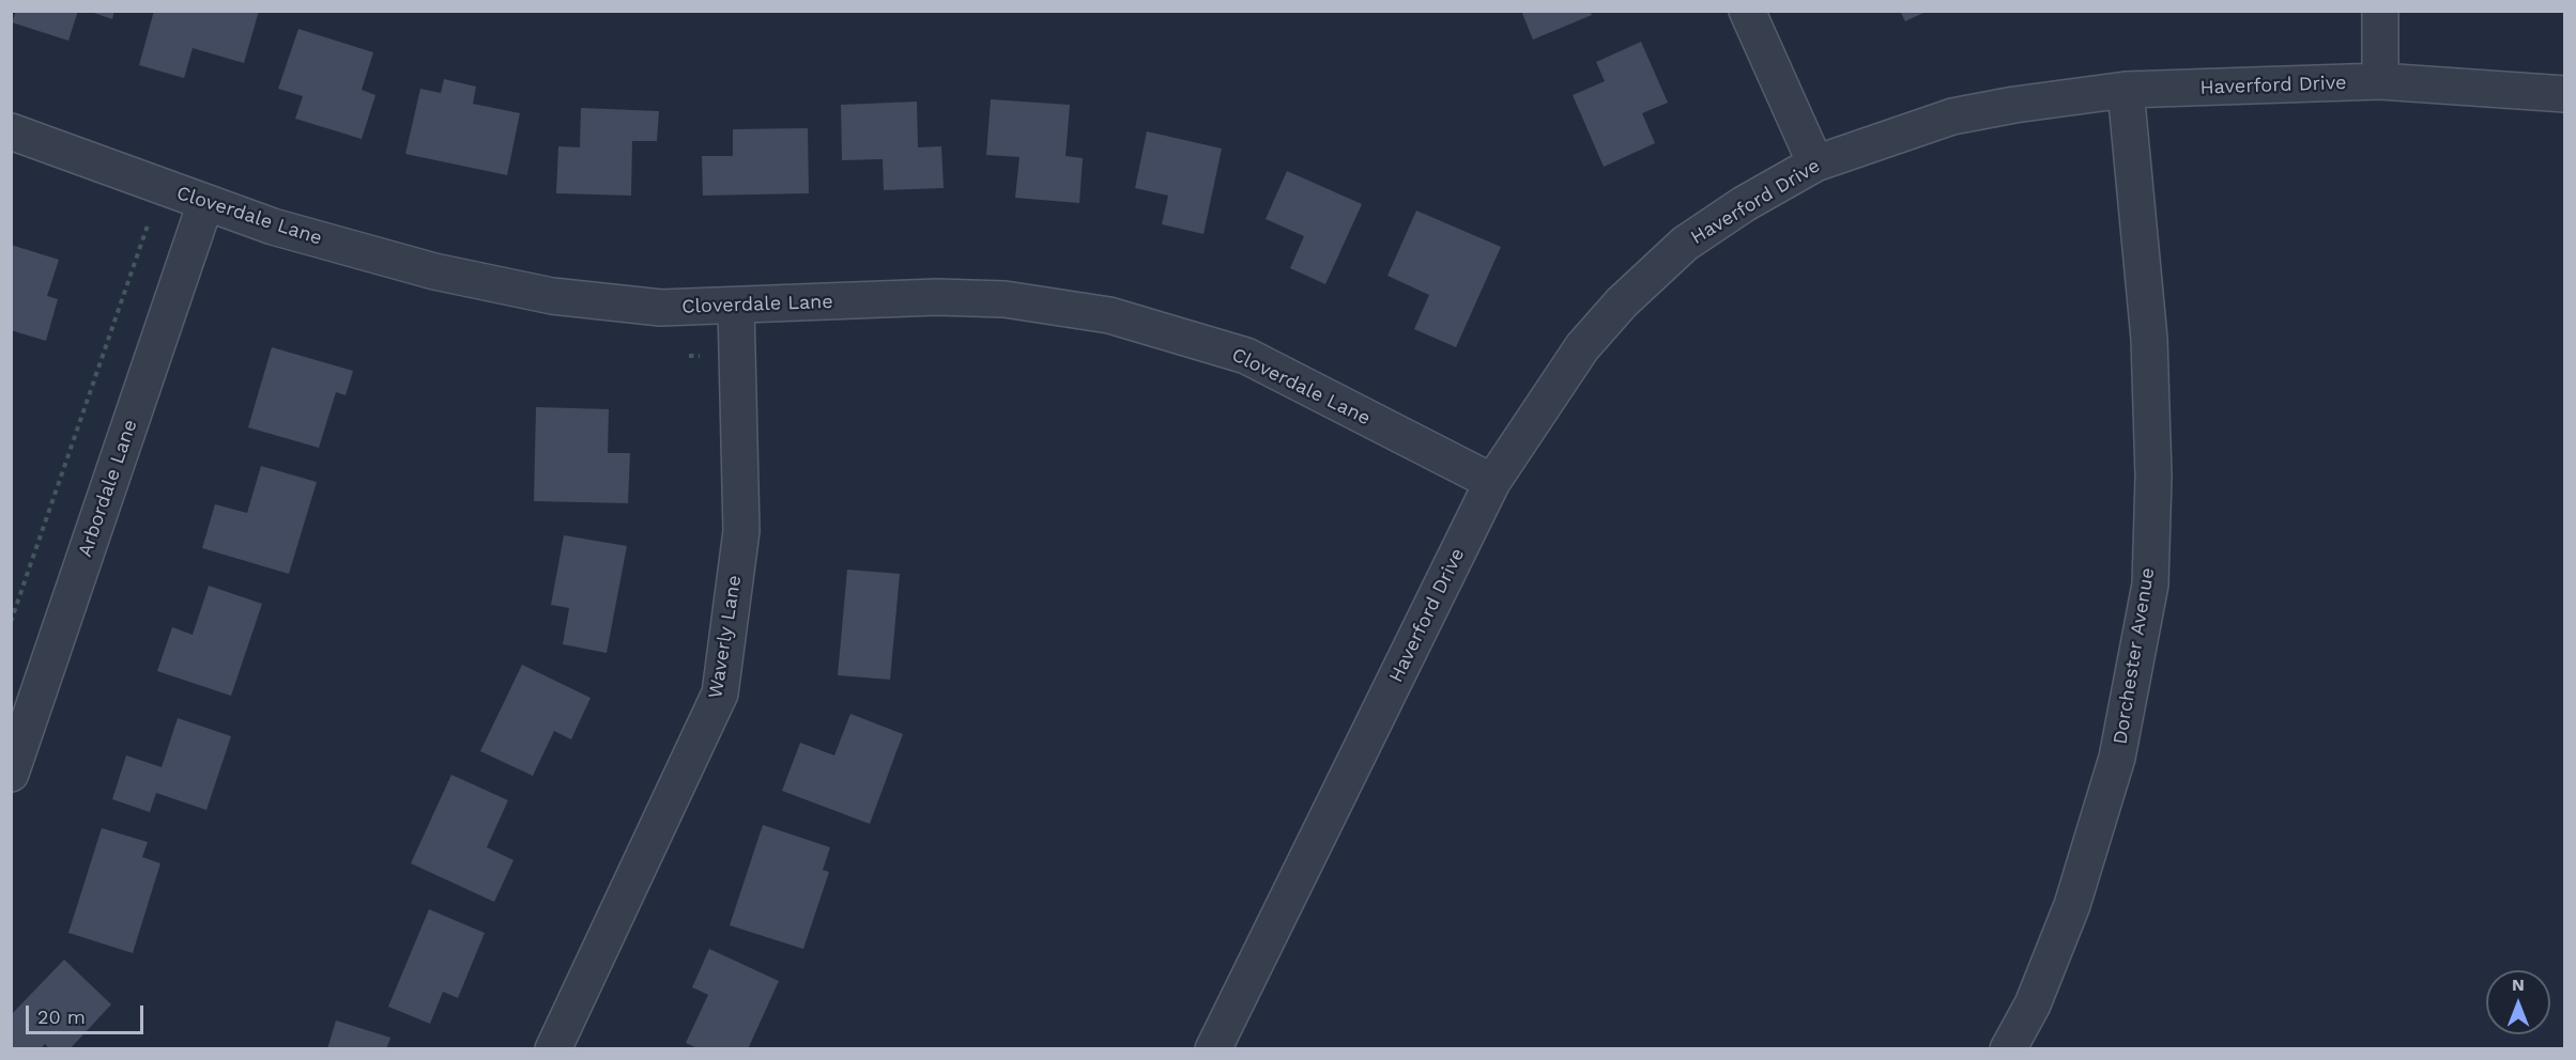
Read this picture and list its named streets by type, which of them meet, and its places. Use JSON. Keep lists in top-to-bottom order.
{
  "streets": {
    "street": [
      "Haverford Drive",
      "Cloverdale Lane",
      "Arbordale Lane",
      "Waverly Lane",
      "Dorchester Avenue"
    ]
  },
  "crossings": [
    ["Haverford Drive", "Cloverdale Lane"],
    ["Haverford Drive", "Dorchester Avenue"],
    ["Cloverdale Lane", "Arbordale Lane"],
    ["Cloverdale Lane", "Waverly Lane"]
  ],
  "scale_bar": "20 m",
  "north": "top"
}
